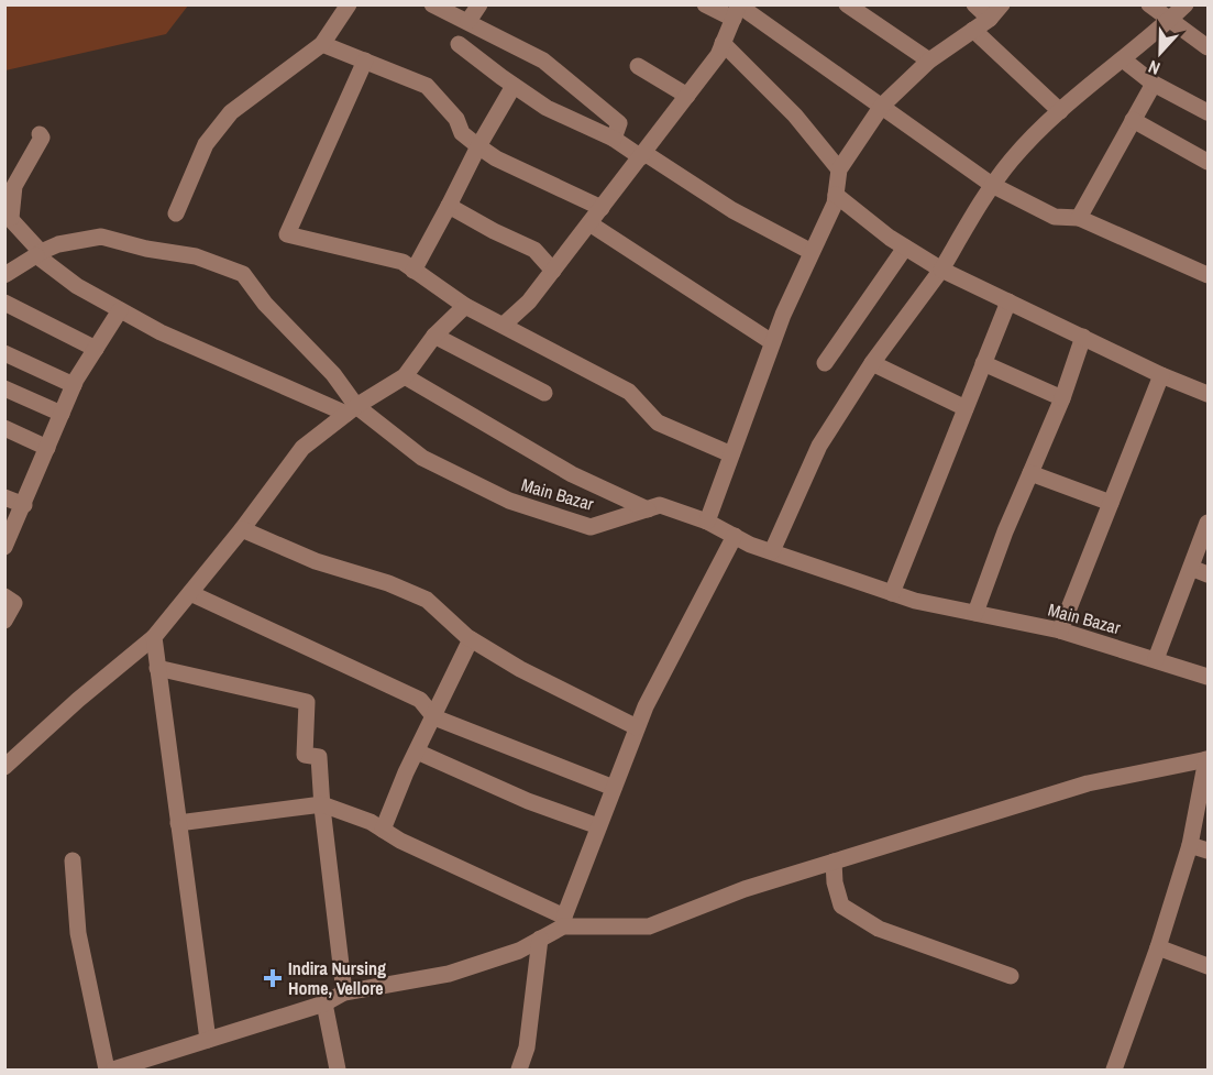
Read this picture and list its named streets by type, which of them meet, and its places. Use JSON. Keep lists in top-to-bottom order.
{
  "streets": {
    "street": ["Main Bazar"]
  },
  "places": {
    "health": ["Indira Nursing Home, Vellore"]
  },
  "north": "bottom"
}
